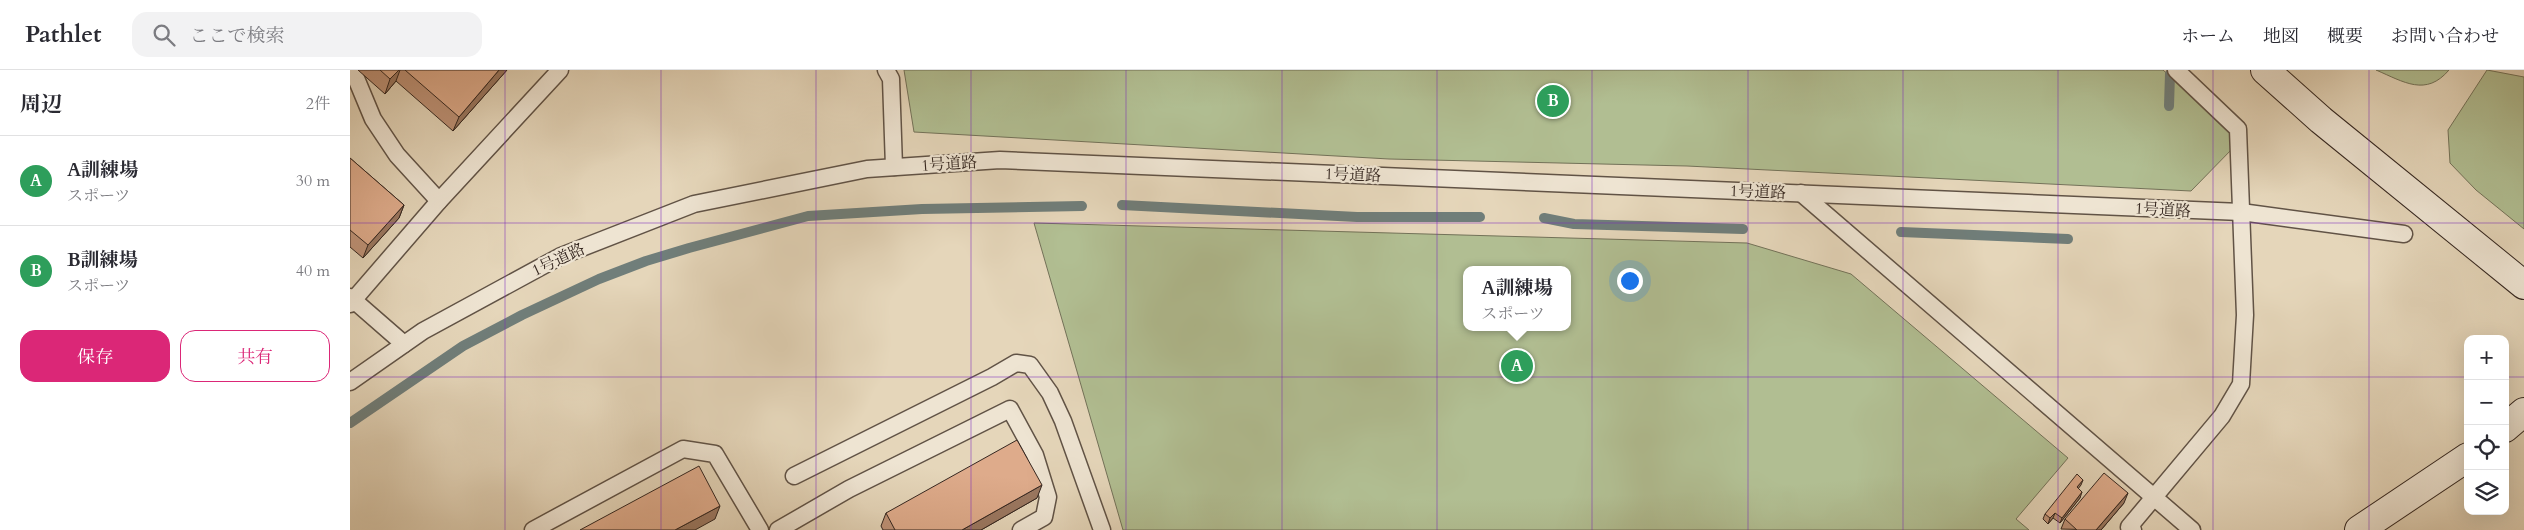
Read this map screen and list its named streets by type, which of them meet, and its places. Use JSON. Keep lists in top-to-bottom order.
{
  "streets": {
    "lane": ["1号道路"]
  },
  "page": {
    "header": "Pathlet",
    "search": "ここで検索",
    "nav": [
      "ホーム",
      "地図",
      "概要",
      "お問い合わせ"
    ],
    "heading": ["周辺", "2件"],
    "pins": ["B", "A"],
    "list": [
      {
        "mark": "A",
        "name": "A訓練場",
        "note": "スポーツ",
        "value": "30 m"
      },
      {
        "mark": "B",
        "name": "B訓練場",
        "note": "スポーツ",
        "value": "40 m"
      }
    ],
    "popup": ["A訓練場", "スポーツ"],
    "buttons": ["保存", "共有"],
    "map_buttons": ["+", "−"]
  }
}
